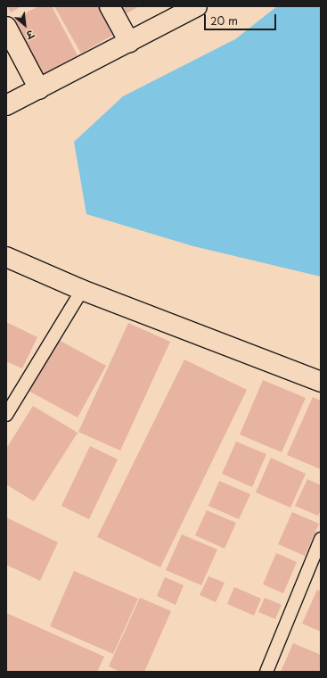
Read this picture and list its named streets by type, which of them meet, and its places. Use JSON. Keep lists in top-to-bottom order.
{
  "scale_bar": "20 m",
  "north": "bottom right"
}
